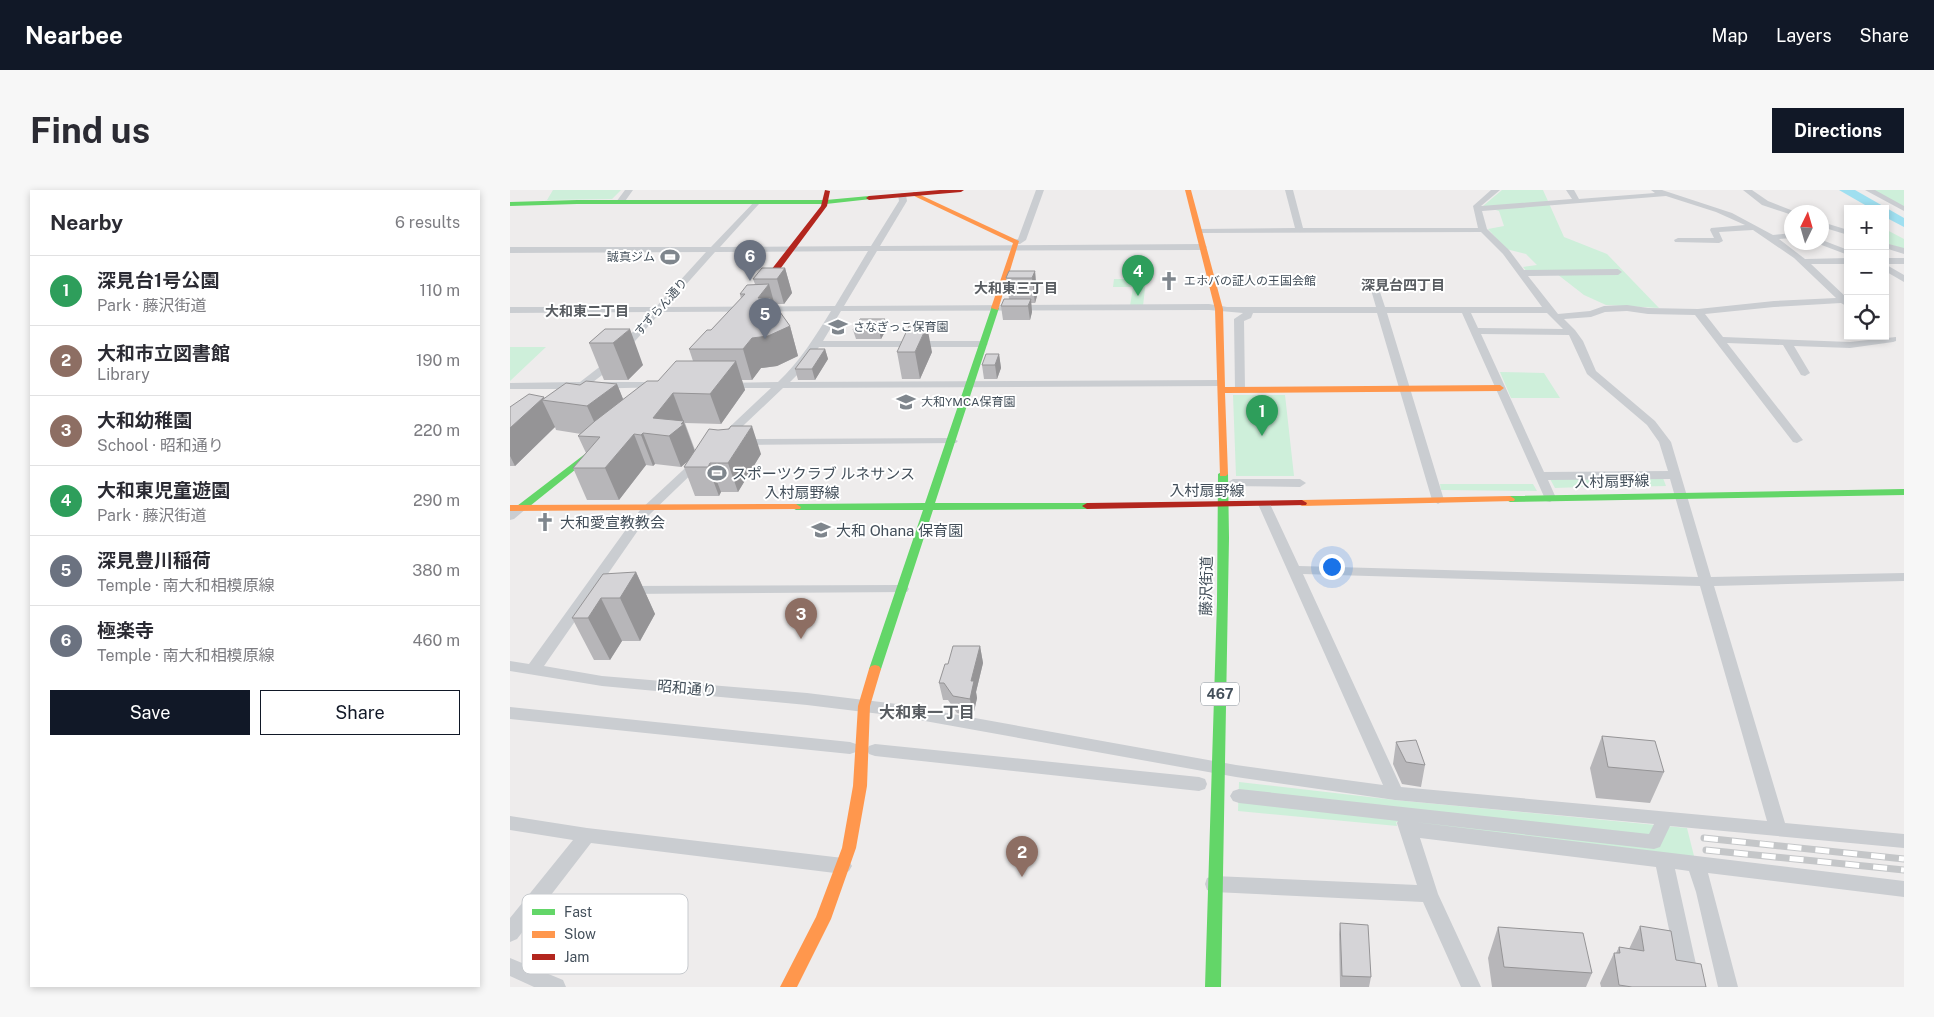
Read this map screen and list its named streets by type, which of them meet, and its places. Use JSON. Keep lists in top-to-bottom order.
{
  "streets": {
    "main road": ["入村扇野線", "藤沢街道", "467"],
    "street": ["すずらん通り", "昭和通り"]
  },
  "crossings": [
    ["入村扇野線", "藤沢街道"],
    ["藤沢街道", "昭和通り"]
  ],
  "districts": [
    "深見台四丁目",
    "大和東三丁目",
    "大和東二丁目",
    "大和東一丁目"
  ],
  "places": {
    "sports": ["誠真ジム", "スポーツクラブ ルネサンス"],
    "church": ["エホバの証人の王国会館", "大和愛宣教教会"],
    "school or university": ["さなぎっこ保育園", "大和YMCA保育園", "大和 Ohana 保育園"]
  },
  "legend": ["Fast", "Slow", "Jam"],
  "north": "top",
  "page": {
    "header": "Nearbee",
    "nav": ["Map", "Layers", "Share"],
    "buttons": [
      "Directions",
      ["Save", "Share"]
    ],
    "title": "Find us",
    "heading": ["Nearby", "6 results"],
    "map_buttons": ["+", "−"],
    "pins": [
      "6",
      "4",
      "5",
      "1",
      "3",
      "2"
    ],
    "list": [
      {
        "mark": "1",
        "name": "深見台1号公園",
        "note": "Park · 藤沢街道",
        "value": "110 m"
      },
      {
        "mark": "2",
        "name": "大和市立図書館",
        "note": "Library",
        "value": "190 m"
      },
      {
        "mark": "3",
        "name": "大和幼稚園",
        "note": "School · 昭和通り",
        "value": "220 m"
      },
      {
        "mark": "4",
        "name": "大和東児童遊園",
        "note": "Park · 藤沢街道",
        "value": "290 m"
      },
      {
        "mark": "5",
        "name": "深見豊川稲荷",
        "note": "Temple · 南大和相模原線",
        "value": "380 m"
      },
      {
        "mark": "6",
        "name": "極楽寺",
        "note": "Temple · 南大和相模原線",
        "value": "460 m"
      }
    ]
  }
}
